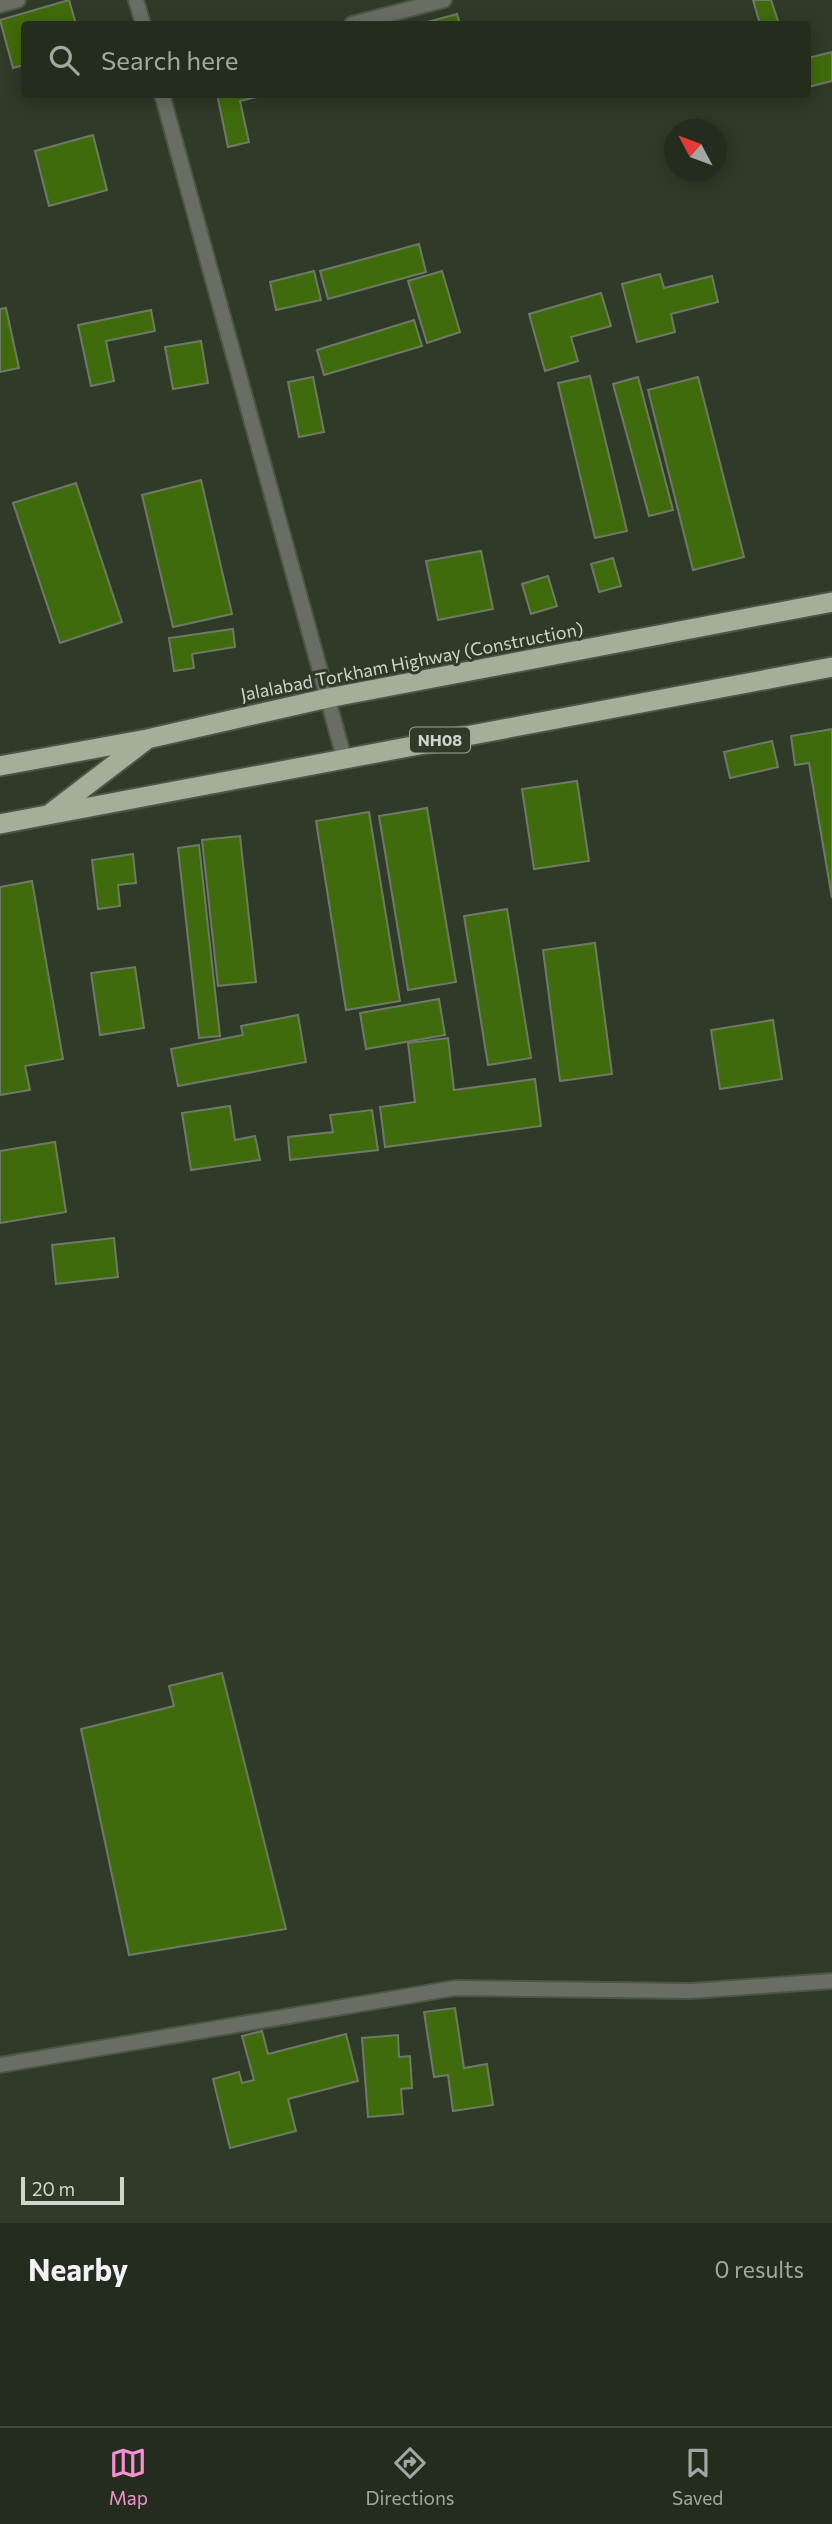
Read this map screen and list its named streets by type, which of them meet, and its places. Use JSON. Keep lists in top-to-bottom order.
{
  "streets": {
    "highway": ["Jalalabad Torkham Highway (Construction)", "NH08"]
  },
  "crossings": [
    ["Jalalabad Torkham Highway (Construction)", "NH08"]
  ],
  "scale_bar": "20 m",
  "north": "top left",
  "page": {
    "search": "Search here",
    "scale": "20 m",
    "heading": ["Nearby", "0 results"],
    "nav": ["Map", "Directions", "Saved"]
  }
}
